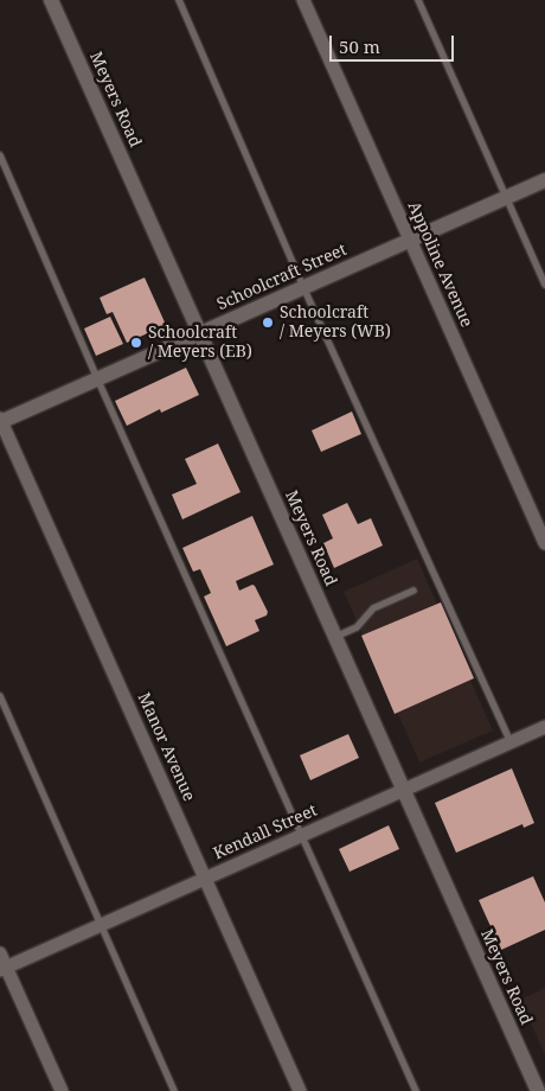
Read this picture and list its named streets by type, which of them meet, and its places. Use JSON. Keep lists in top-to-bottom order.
{
  "streets": {
    "street": [
      "Meyers Road",
      "Appoline Avenue",
      "Schoolcraft Street",
      "Manor Avenue",
      "Kendall Street"
    ]
  },
  "crossings": [
    ["Meyers Road", "Schoolcraft Street"],
    ["Meyers Road", "Kendall Street"],
    ["Appoline Avenue", "Schoolcraft Street"],
    ["Schoolcraft Street", "Manor Avenue"],
    ["Manor Avenue", "Kendall Street"]
  ],
  "places": ["Schoolcraft / Meyers (WB)", "Schoolcraft / Meyers (EB)"],
  "scale_bar": "50 m"
}
